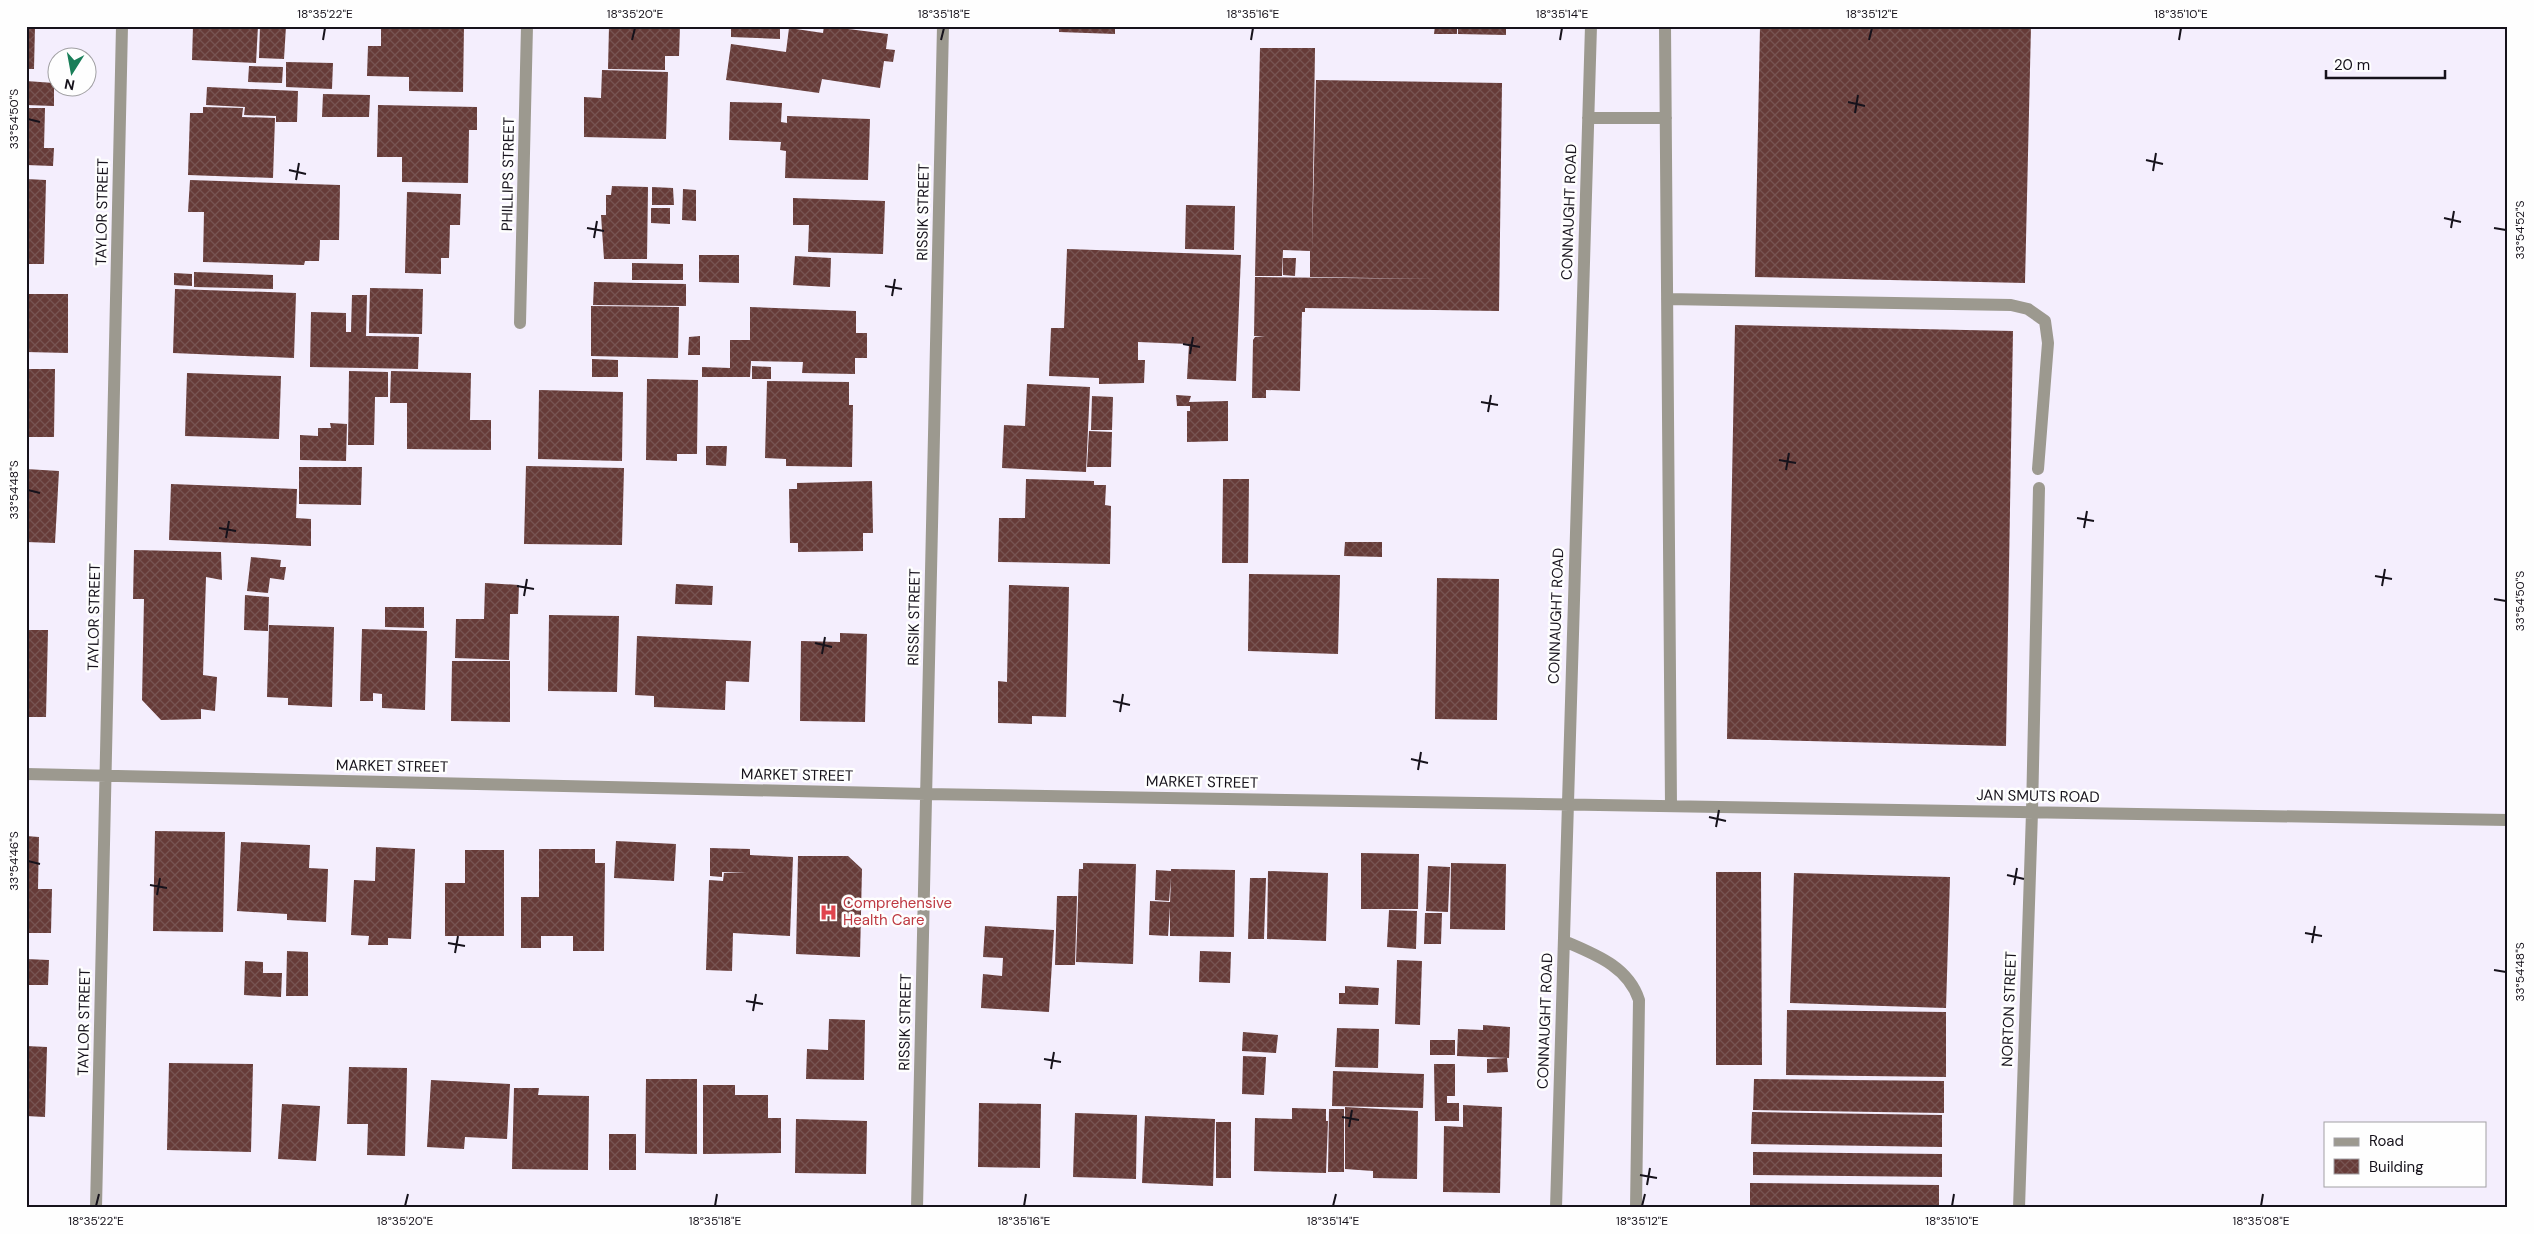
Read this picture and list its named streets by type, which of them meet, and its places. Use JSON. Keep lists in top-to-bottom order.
{
  "streets": {
    "street": [
      "PHILLIPS STREET",
      "TAYLOR STREET",
      "RISSIK STREET",
      "CONNAUGHT ROAD",
      "MARKET STREET",
      "JAN SMUTS ROAD",
      "NORTON STREET"
    ]
  },
  "crossings": [
    ["TAYLOR STREET", "MARKET STREET"],
    ["RISSIK STREET", "MARKET STREET"],
    ["CONNAUGHT ROAD", "MARKET STREET"],
    ["CONNAUGHT ROAD", "JAN SMUTS ROAD"],
    ["MARKET STREET", "JAN SMUTS ROAD"],
    ["JAN SMUTS ROAD", "NORTON STREET"]
  ],
  "places": {
    "hospital": ["Comprehensive Health Care"]
  },
  "legend": ["Road", "Building"],
  "scale_bar": "20 m",
  "north": "bottom",
  "coordinates": [
    "18°35'22\"E",
    "18°35'20\"E",
    "18°35'18\"E",
    "18°35'16\"E",
    "18°35'14\"E",
    "18°35'12\"E",
    "18°35'10\"E",
    "33°54'50\"S",
    "33°54'52\"S",
    "33°54'48\"S",
    "33°54'46\"S",
    "18°35'08\"E"
  ]
}
